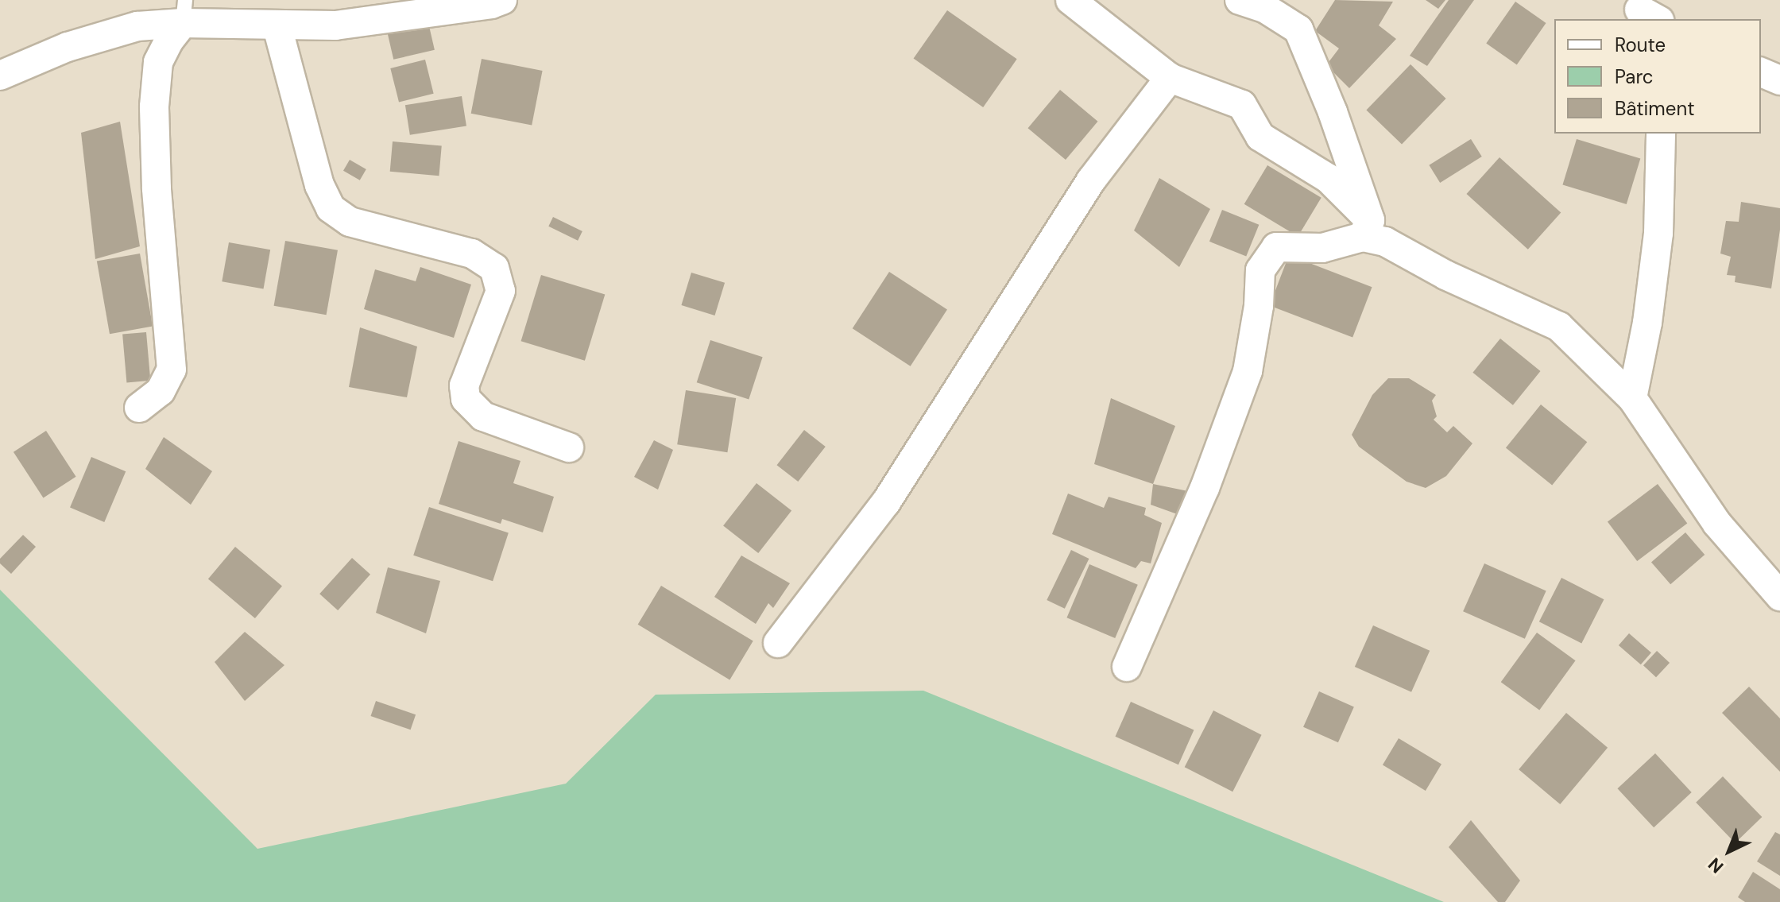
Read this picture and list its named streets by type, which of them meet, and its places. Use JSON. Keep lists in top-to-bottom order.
{
  "legend": ["Route", "Parc", "Bâtiment"],
  "north": "bottom left"
}
